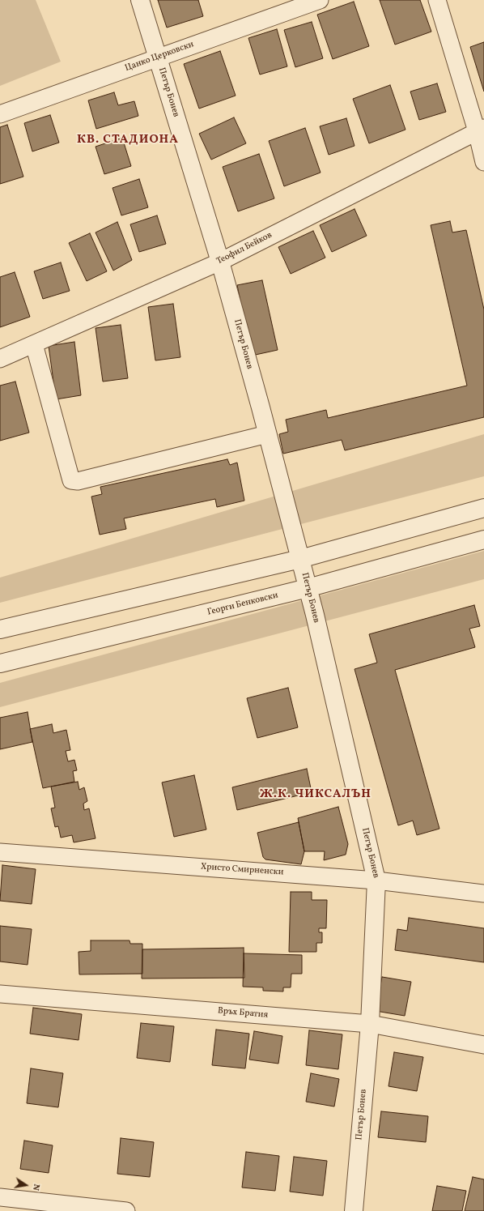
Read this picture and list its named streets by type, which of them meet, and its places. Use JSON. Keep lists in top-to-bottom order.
{
  "streets": {
    "street": [
      "Цанко Церковски",
      "Петър Бонев",
      "Теофил Бейков",
      "Георги Бенковски",
      "Христо Смирненски",
      "Връх Братия"
    ]
  },
  "crossings": [
    ["Цанко Церковски", "Петър Бонев"],
    ["Петър Бонев", "Теофил Бейков"],
    ["Петър Бонев", "Георги Бенковски"],
    ["Петър Бонев", "Христо Смирненски"],
    ["Петър Бонев", "Връх Братия"]
  ],
  "districts": ["КВ. СТАДИОНА", "Ж.К. ЧИКСАЛЪН"],
  "north": "right"
}
